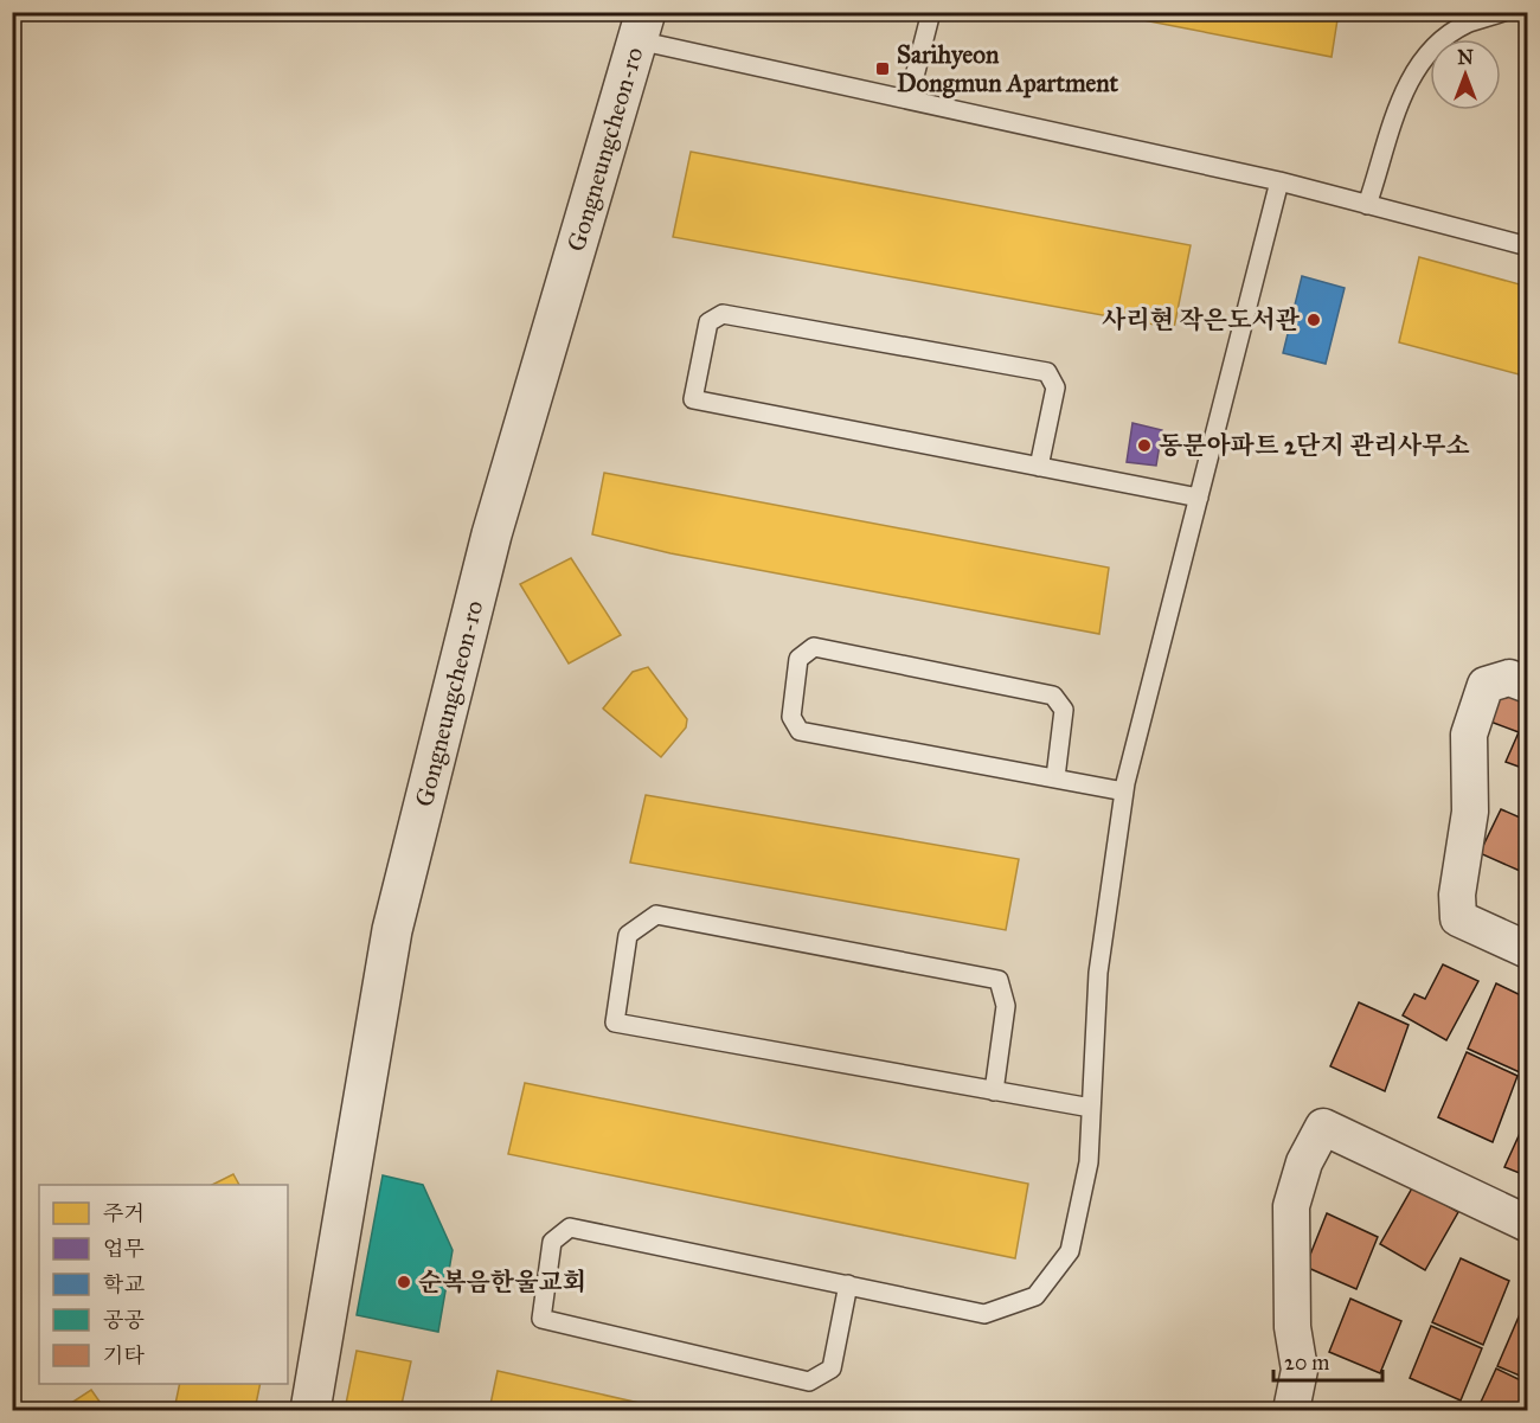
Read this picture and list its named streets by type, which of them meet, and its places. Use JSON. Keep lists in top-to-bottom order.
{
  "streets": {
    "street": ["Gongneungcheon-ro"]
  },
  "places": {
    "transit": ["Sarihyeon Dongmun Apartment"],
    "other": ["사리현 작은도서관", "동문아파트 2단지 관리사무소", "순복음한울교회"]
  },
  "legend": [
    "주거",
    "업무",
    "학교",
    "공공",
    "기타"
  ],
  "scale_bar": "20 m",
  "north": "top"
}
